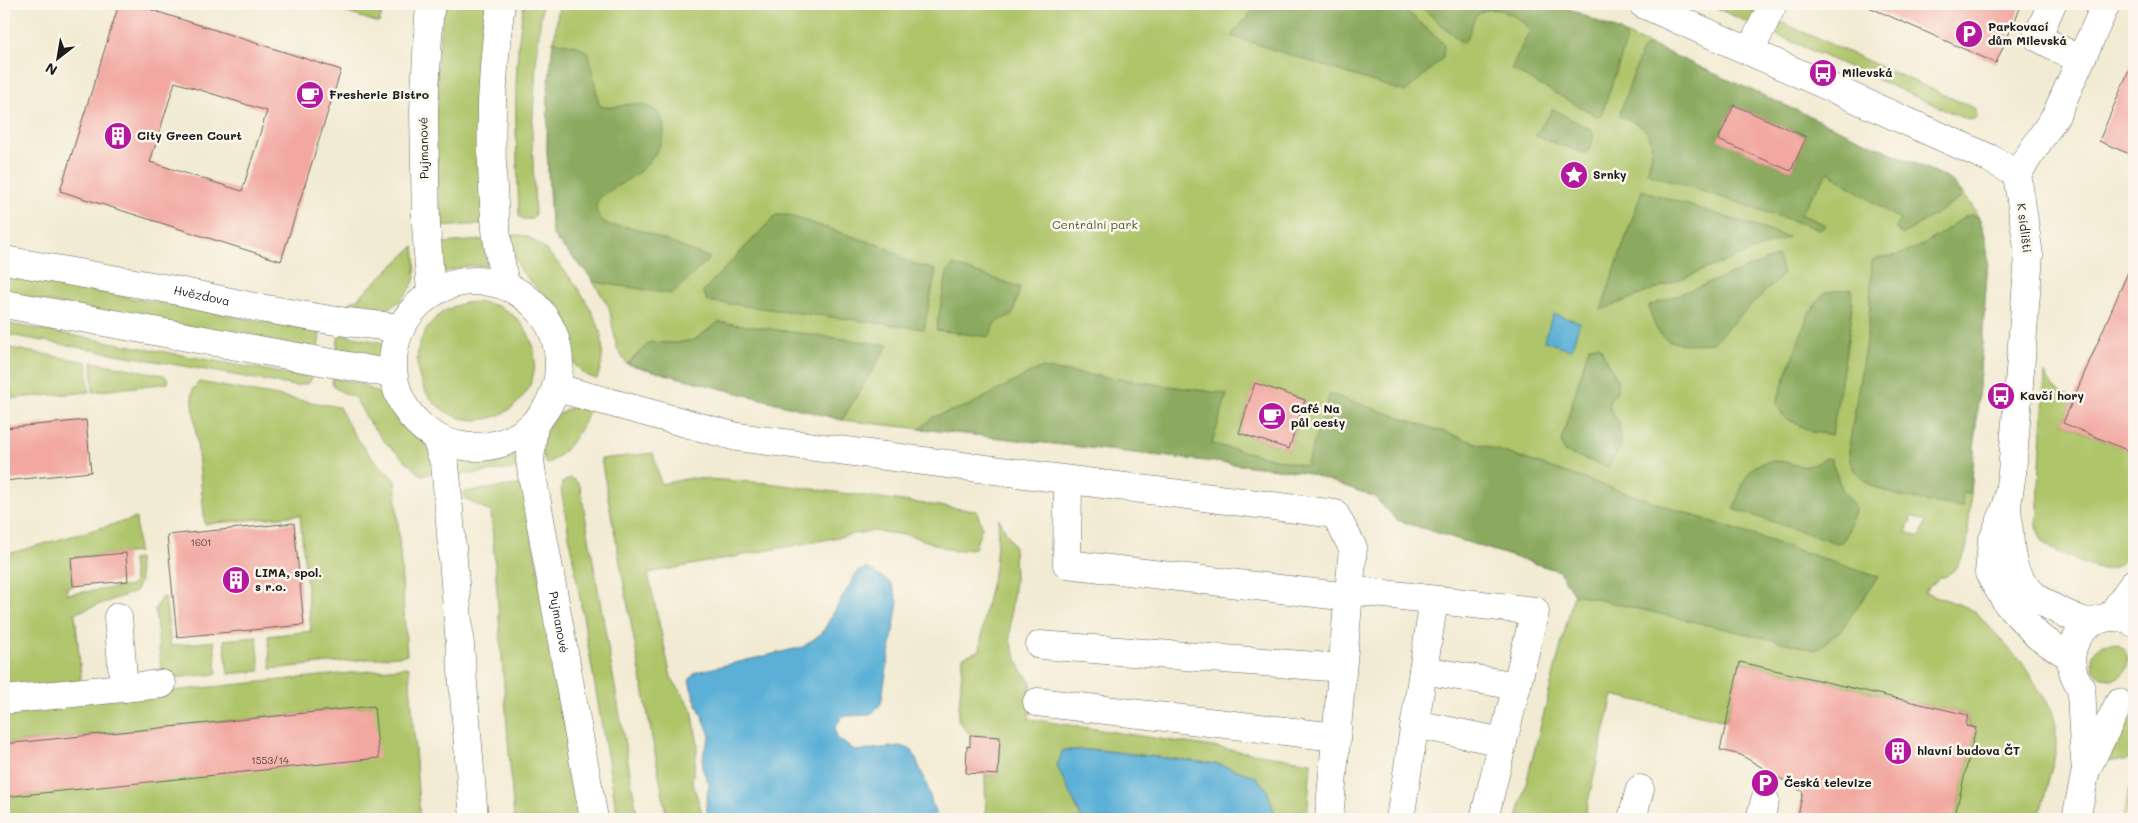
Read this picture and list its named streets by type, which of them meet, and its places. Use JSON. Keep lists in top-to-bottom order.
{
  "streets": {
    "street": ["Pujmanové", "K sídlišti", "Hvězdova"]
  },
  "crossings": [
    ["Pujmanové", "Hvězdova"]
  ],
  "parks": ["Centrální park"],
  "places": {
    "parking": ["Parkovací dům Milevská", "Česká televize"],
    "bus stop": ["Milevská", "Kavčí hory"],
    "cafe": ["Fresherie Bistro", "Café Na půl cesty"],
    "building": ["City Green Court", "LIMA, spol. s r.o.", "hlavní budova ČT"],
    "place": ["Srnky"]
  },
  "house_numbers": ["1601", "1553/14"],
  "north": "bottom left"
}
